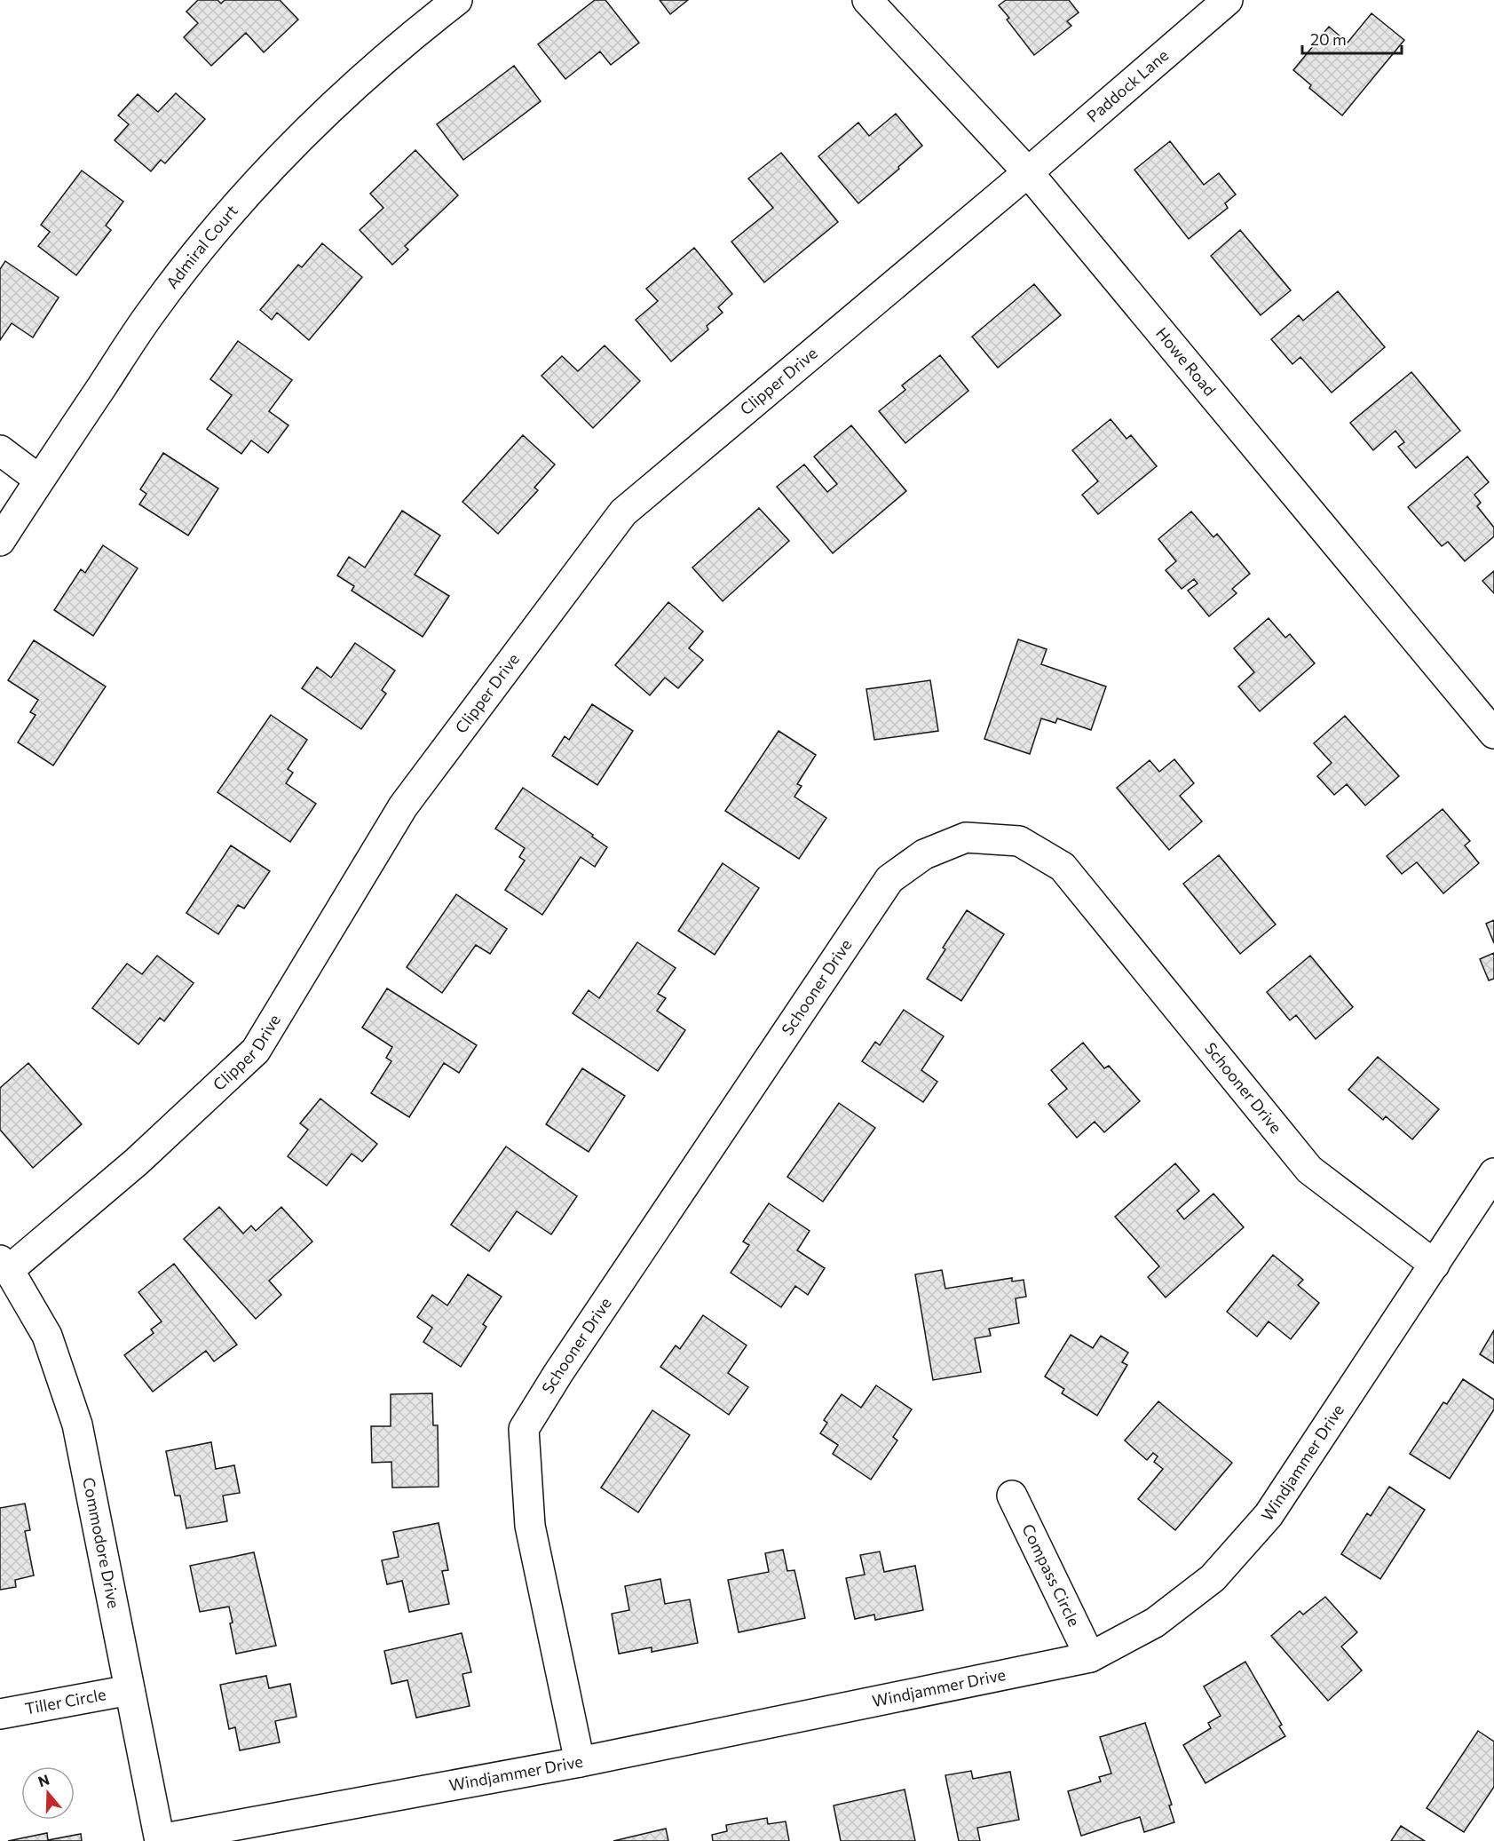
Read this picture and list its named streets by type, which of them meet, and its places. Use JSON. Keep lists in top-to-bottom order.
{
  "streets": {
    "street": [
      "Paddock Lane",
      "Admiral Court",
      "Howe Road",
      "Clipper Drive",
      "Schooner Drive",
      "Windjammer Drive",
      "Commodore Drive",
      "Compass Circle",
      "Tiller Circle"
    ]
  },
  "crossings": [
    ["Paddock Lane", "Howe Road"],
    ["Paddock Lane", "Clipper Drive"],
    ["Howe Road", "Clipper Drive"],
    ["Clipper Drive", "Commodore Drive"],
    ["Schooner Drive", "Windjammer Drive"],
    ["Windjammer Drive", "Commodore Drive"],
    ["Windjammer Drive", "Compass Circle"],
    ["Commodore Drive", "Tiller Circle"]
  ],
  "scale_bar": "20 m",
  "north": "top"
}
